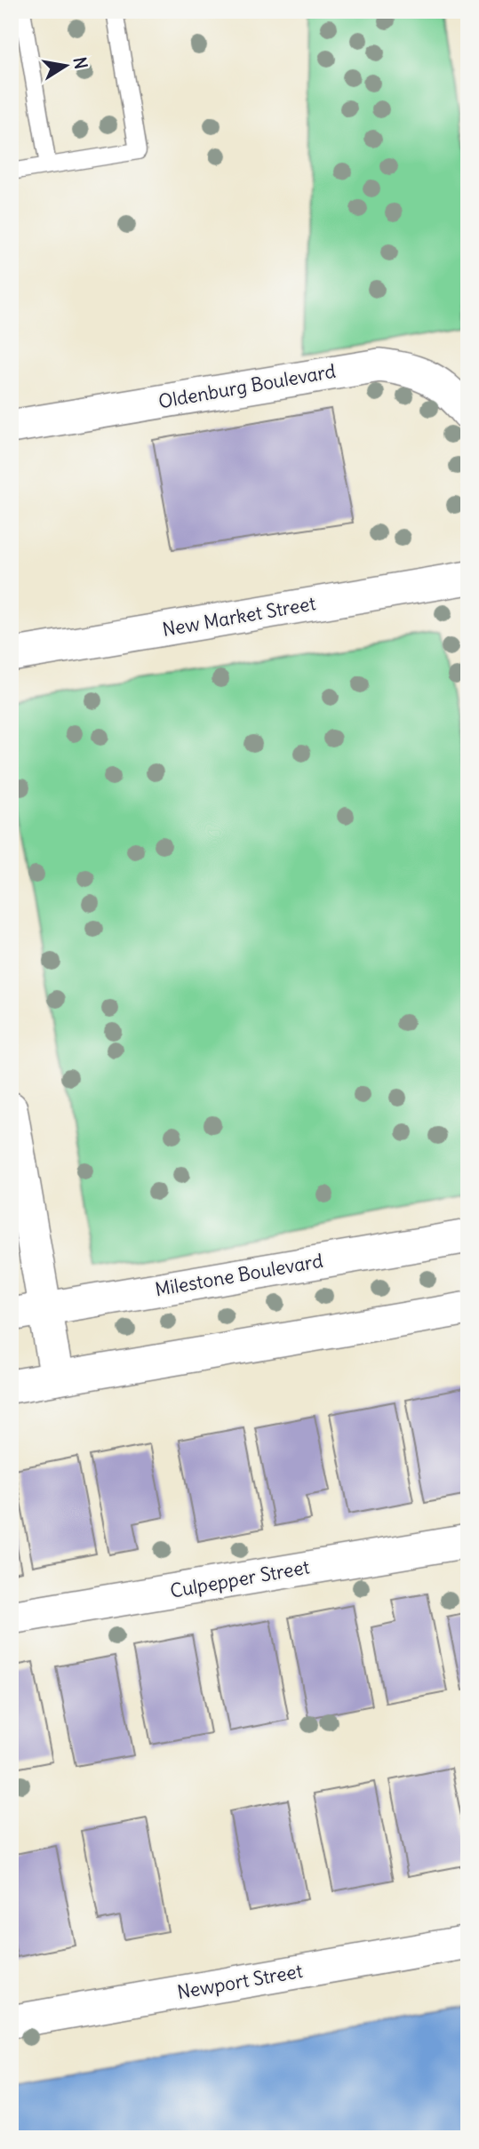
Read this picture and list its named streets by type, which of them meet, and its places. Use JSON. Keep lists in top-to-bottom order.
{
  "streets": {
    "street": [
      "Oldenburg Boulevard",
      "New Market Street",
      "Milestone Boulevard",
      "Culpepper Street",
      "Newport Street"
    ]
  },
  "north": "right"
}
